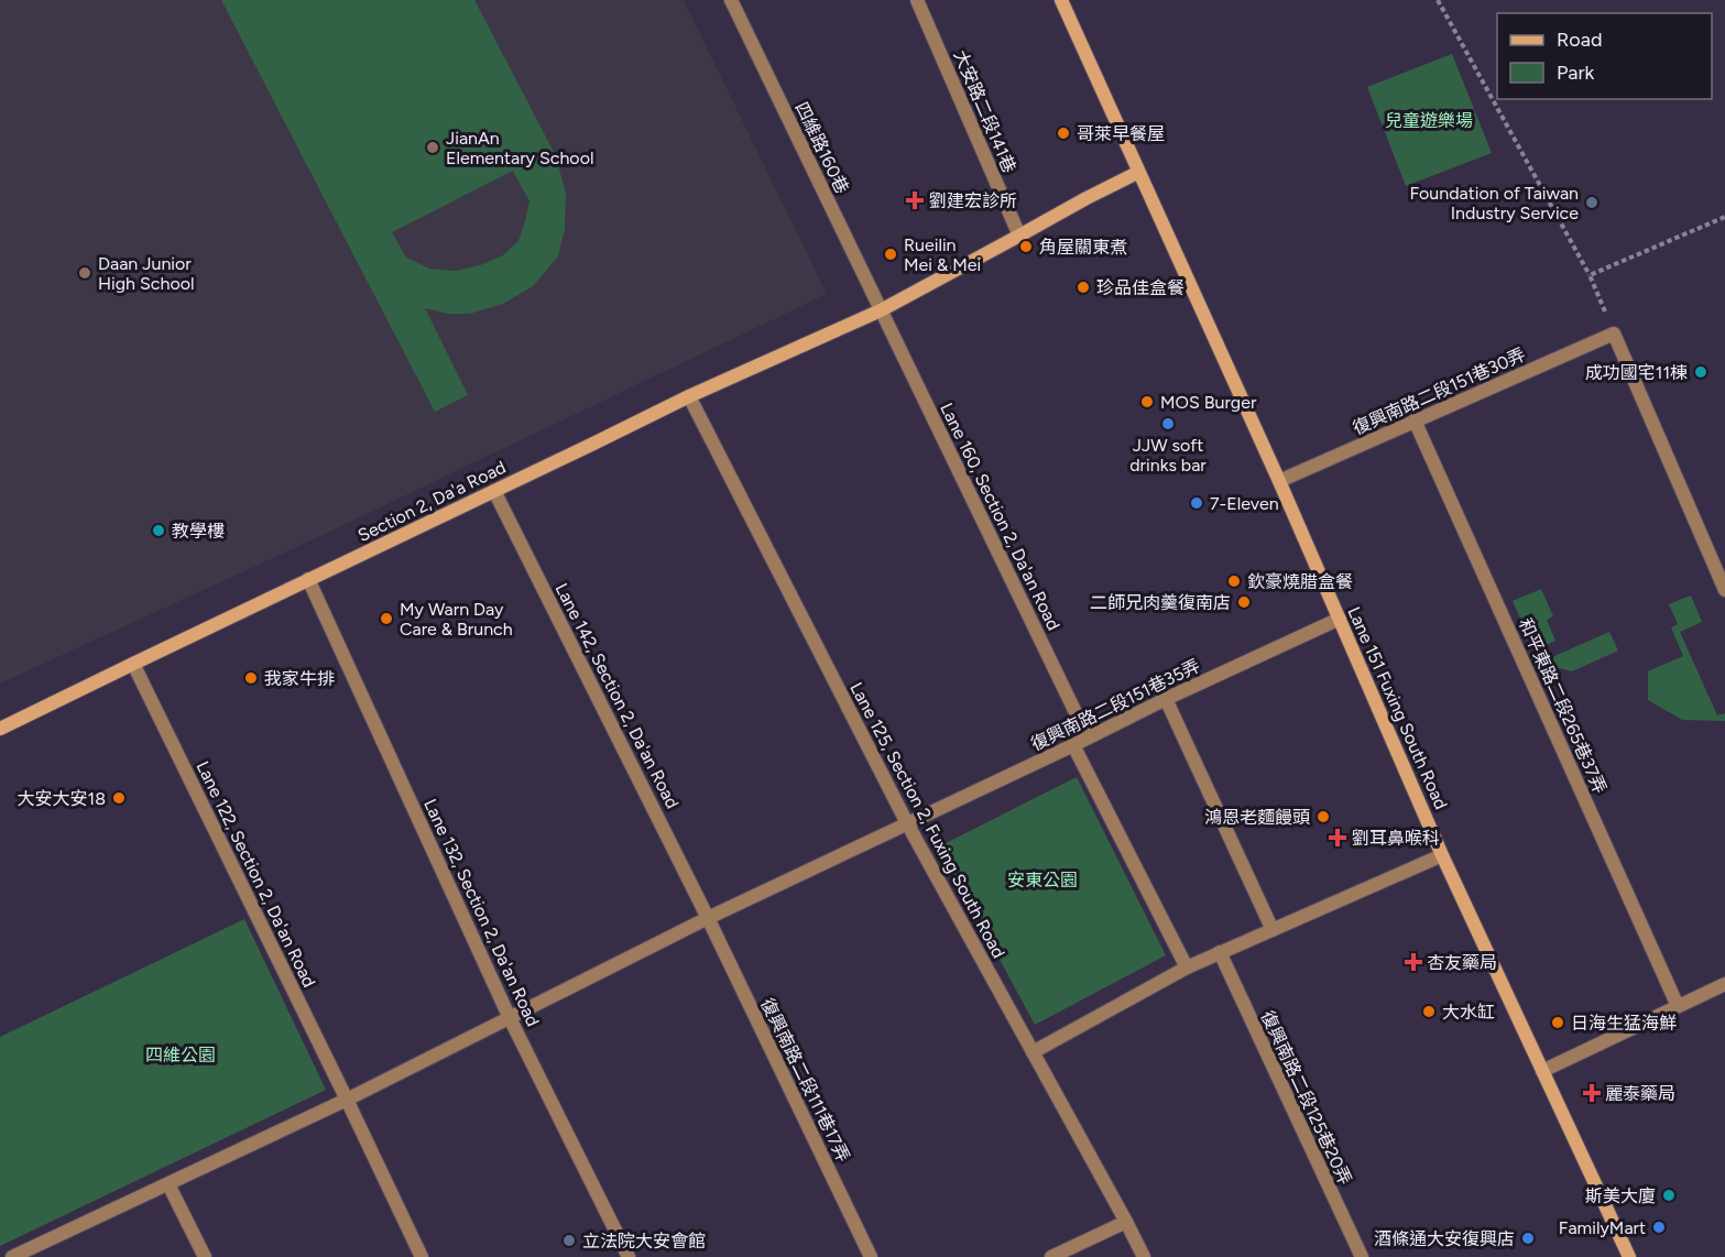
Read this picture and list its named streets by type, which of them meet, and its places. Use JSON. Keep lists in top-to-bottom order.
{
  "streets": {
    "street": [
      "大安路二段141巷",
      "四維路160巷",
      "復興南路二段151巷30弄",
      "Section 2, Da'a Road",
      "Lane 160, Section 2, Da'an Road",
      "Lane 142, Section 2, Da'an Road",
      "復興南路二段151巷35弄",
      "和平東路二段265巷37弄",
      "Lane 151 Fuxing South Road",
      "Lane 125, Section 2, Fuxing South Road",
      "Lane 122, Section 2, Da'an Road",
      "Lane 132, Section 2, Da'an Road",
      "復興南路二段111巷17弄",
      "復興南路二段125巷20弄"
    ]
  },
  "crossings": [
    ["大安路二段141巷", "Section 2, Da'a Road"],
    ["四維路160巷", "Section 2, Da'a Road"],
    ["四維路160巷", "Lane 160, Section 2, Da'an Road"],
    ["復興南路二段151巷30弄", "和平東路二段265巷37弄"],
    ["復興南路二段151巷30弄", "Lane 151 Fuxing South Road"],
    ["Section 2, Da'a Road", "Lane 160, Section 2, Da'an Road"],
    ["Section 2, Da'a Road", "Lane 142, Section 2, Da'an Road"],
    ["Section 2, Da'a Road", "Lane 151 Fuxing South Road"],
    ["Section 2, Da'a Road", "Lane 125, Section 2, Fuxing South Road"],
    ["Section 2, Da'a Road", "Lane 122, Section 2, Da'an Road"],
    ["Section 2, Da'a Road", "Lane 132, Section 2, Da'an Road"],
    ["Lane 160, Section 2, Da'an Road", "復興南路二段151巷35弄"],
    ["Lane 142, Section 2, Da'an Road", "復興南路二段151巷35弄"],
    ["Lane 142, Section 2, Da'an Road", "復興南路二段111巷17弄"],
    ["復興南路二段151巷35弄", "Lane 151 Fuxing South Road"],
    ["復興南路二段151巷35弄", "Lane 125, Section 2, Fuxing South Road"],
    ["復興南路二段151巷35弄", "Lane 122, Section 2, Da'an Road"],
    ["復興南路二段151巷35弄", "Lane 132, Section 2, Da'an Road"],
    ["復興南路二段151巷35弄", "復興南路二段111巷17弄"]
  ],
  "parks": ["兒童遊樂場", "安東公園", "四維公園"],
  "places": {
    "other": [
      "哥萊早餐屋",
      "JianAn Elementary School",
      "Foundation of Taiwan Industry Service",
      "角屋關東煮",
      "Rueilin Mei & Mei",
      "Daan Junior High School",
      "珍品佳盒餐",
      "成功國宅11棟",
      "MOS Burger",
      "JJW soft drinks bar",
      "7-Eleven",
      "教學樓",
      "欽豪燒腊盒餐",
      "二師兄肉羹復南店",
      "My Warn Day Care & Brunch",
      "我家牛排",
      "大安大安18",
      "鴻恩老麵饅頭",
      "大水缸",
      "日海生猛海鮮",
      "斯美大廈",
      "FamilyMart",
      "酒條通大安復興店",
      "立法院大安會館"
    ],
    "health": [
      "劉建宏診所",
      "劉耳鼻喉科",
      "杏友藥局",
      "麗泰藥局"
    ]
  },
  "legend": ["Road", "Park"]
}
